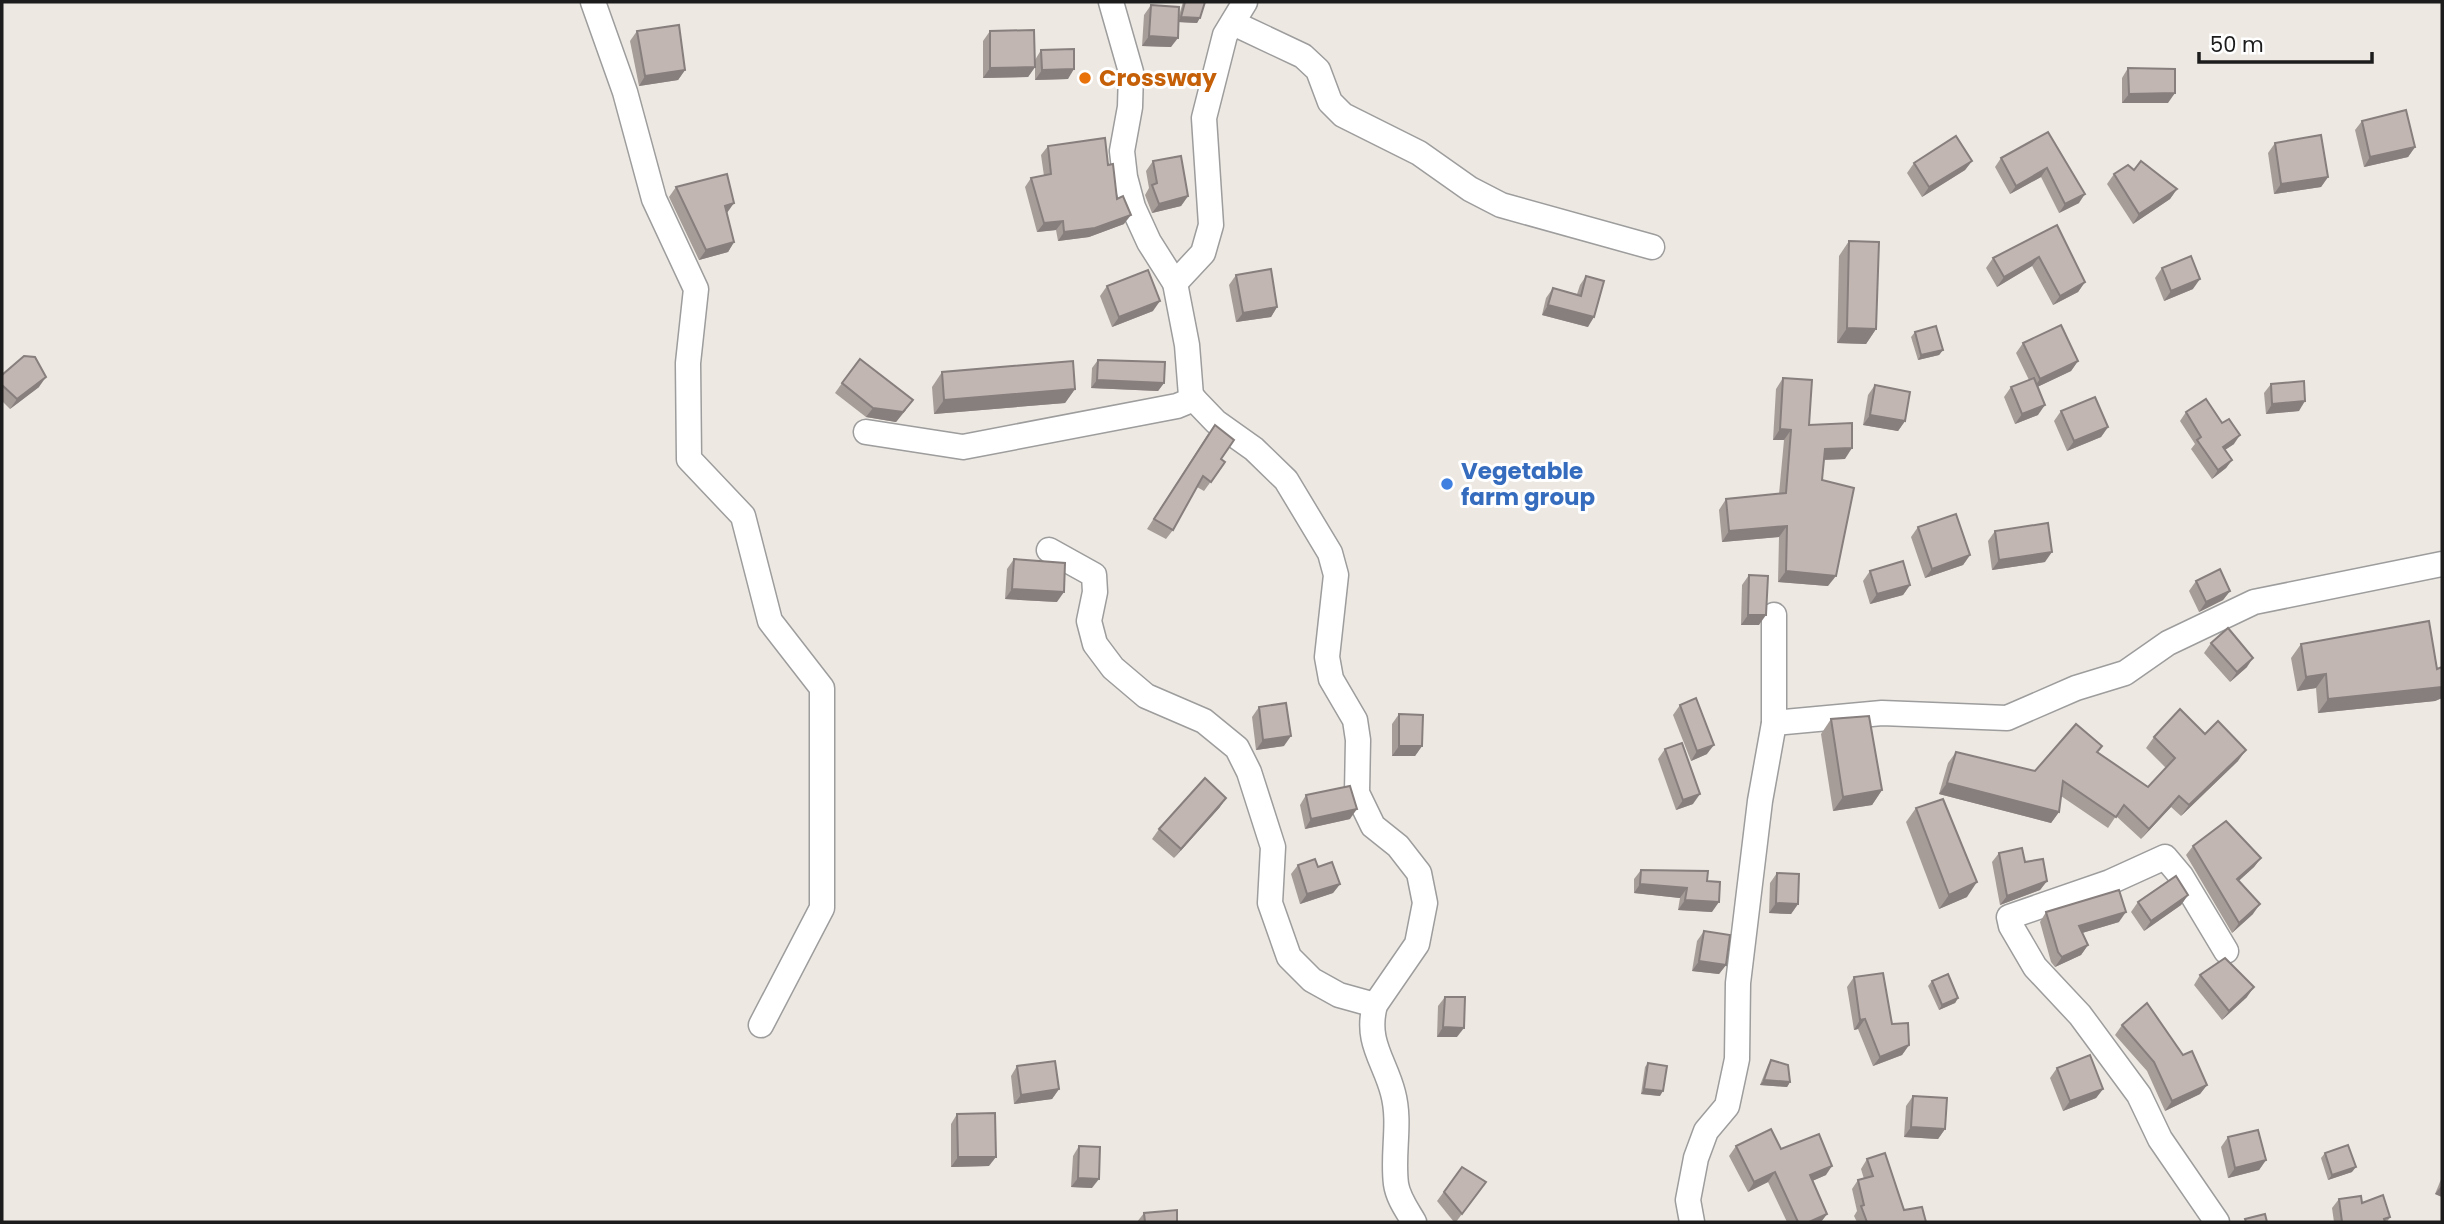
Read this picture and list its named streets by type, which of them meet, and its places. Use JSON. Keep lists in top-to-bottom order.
{
  "places": ["Crossway", "Vegetable farm group"],
  "scale_bar": "50 m"
}
